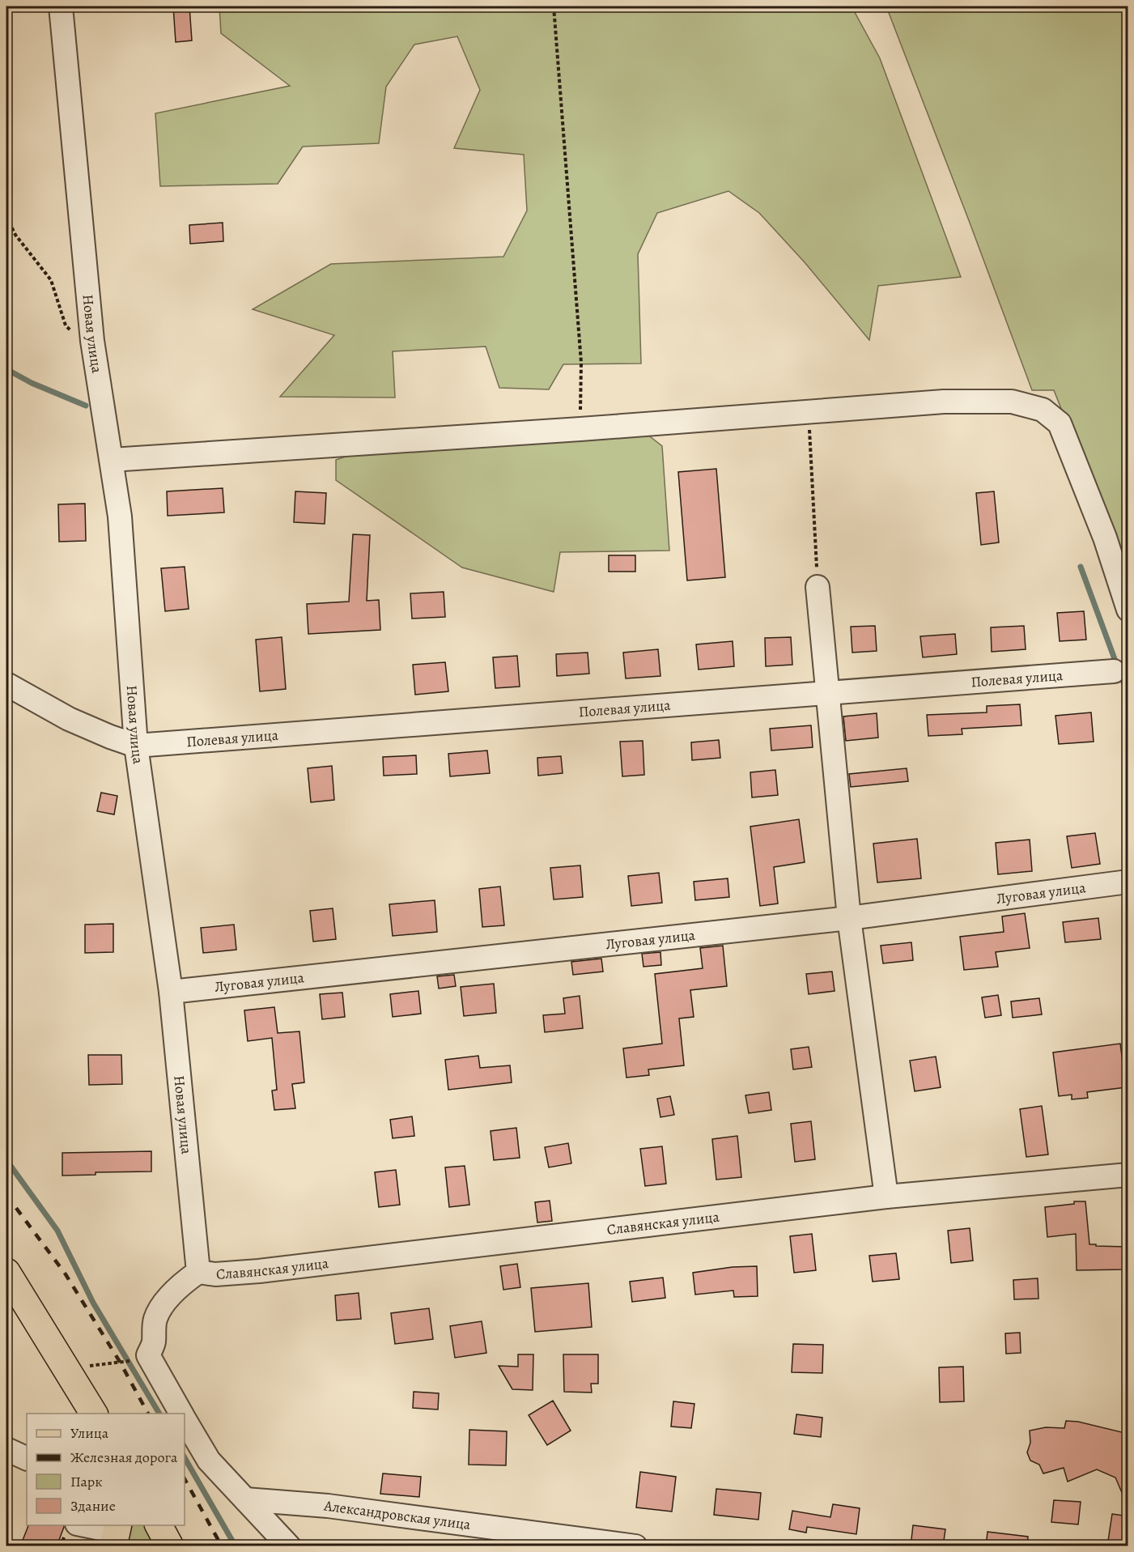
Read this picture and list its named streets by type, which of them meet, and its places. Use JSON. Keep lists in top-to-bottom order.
{
  "streets": {
    "street": [
      "Новая улица",
      "Полевая улица",
      "Луговая улица",
      "Славянская улица",
      "Александровская улица"
    ]
  },
  "crossings": [
    ["Новая улица", "Полевая улица"],
    ["Новая улица", "Луговая улица"],
    ["Новая улица", "Славянская улица"]
  ],
  "legend": [
    "Улица",
    "Железная дорога",
    "Парк",
    "Здание"
  ]
}
